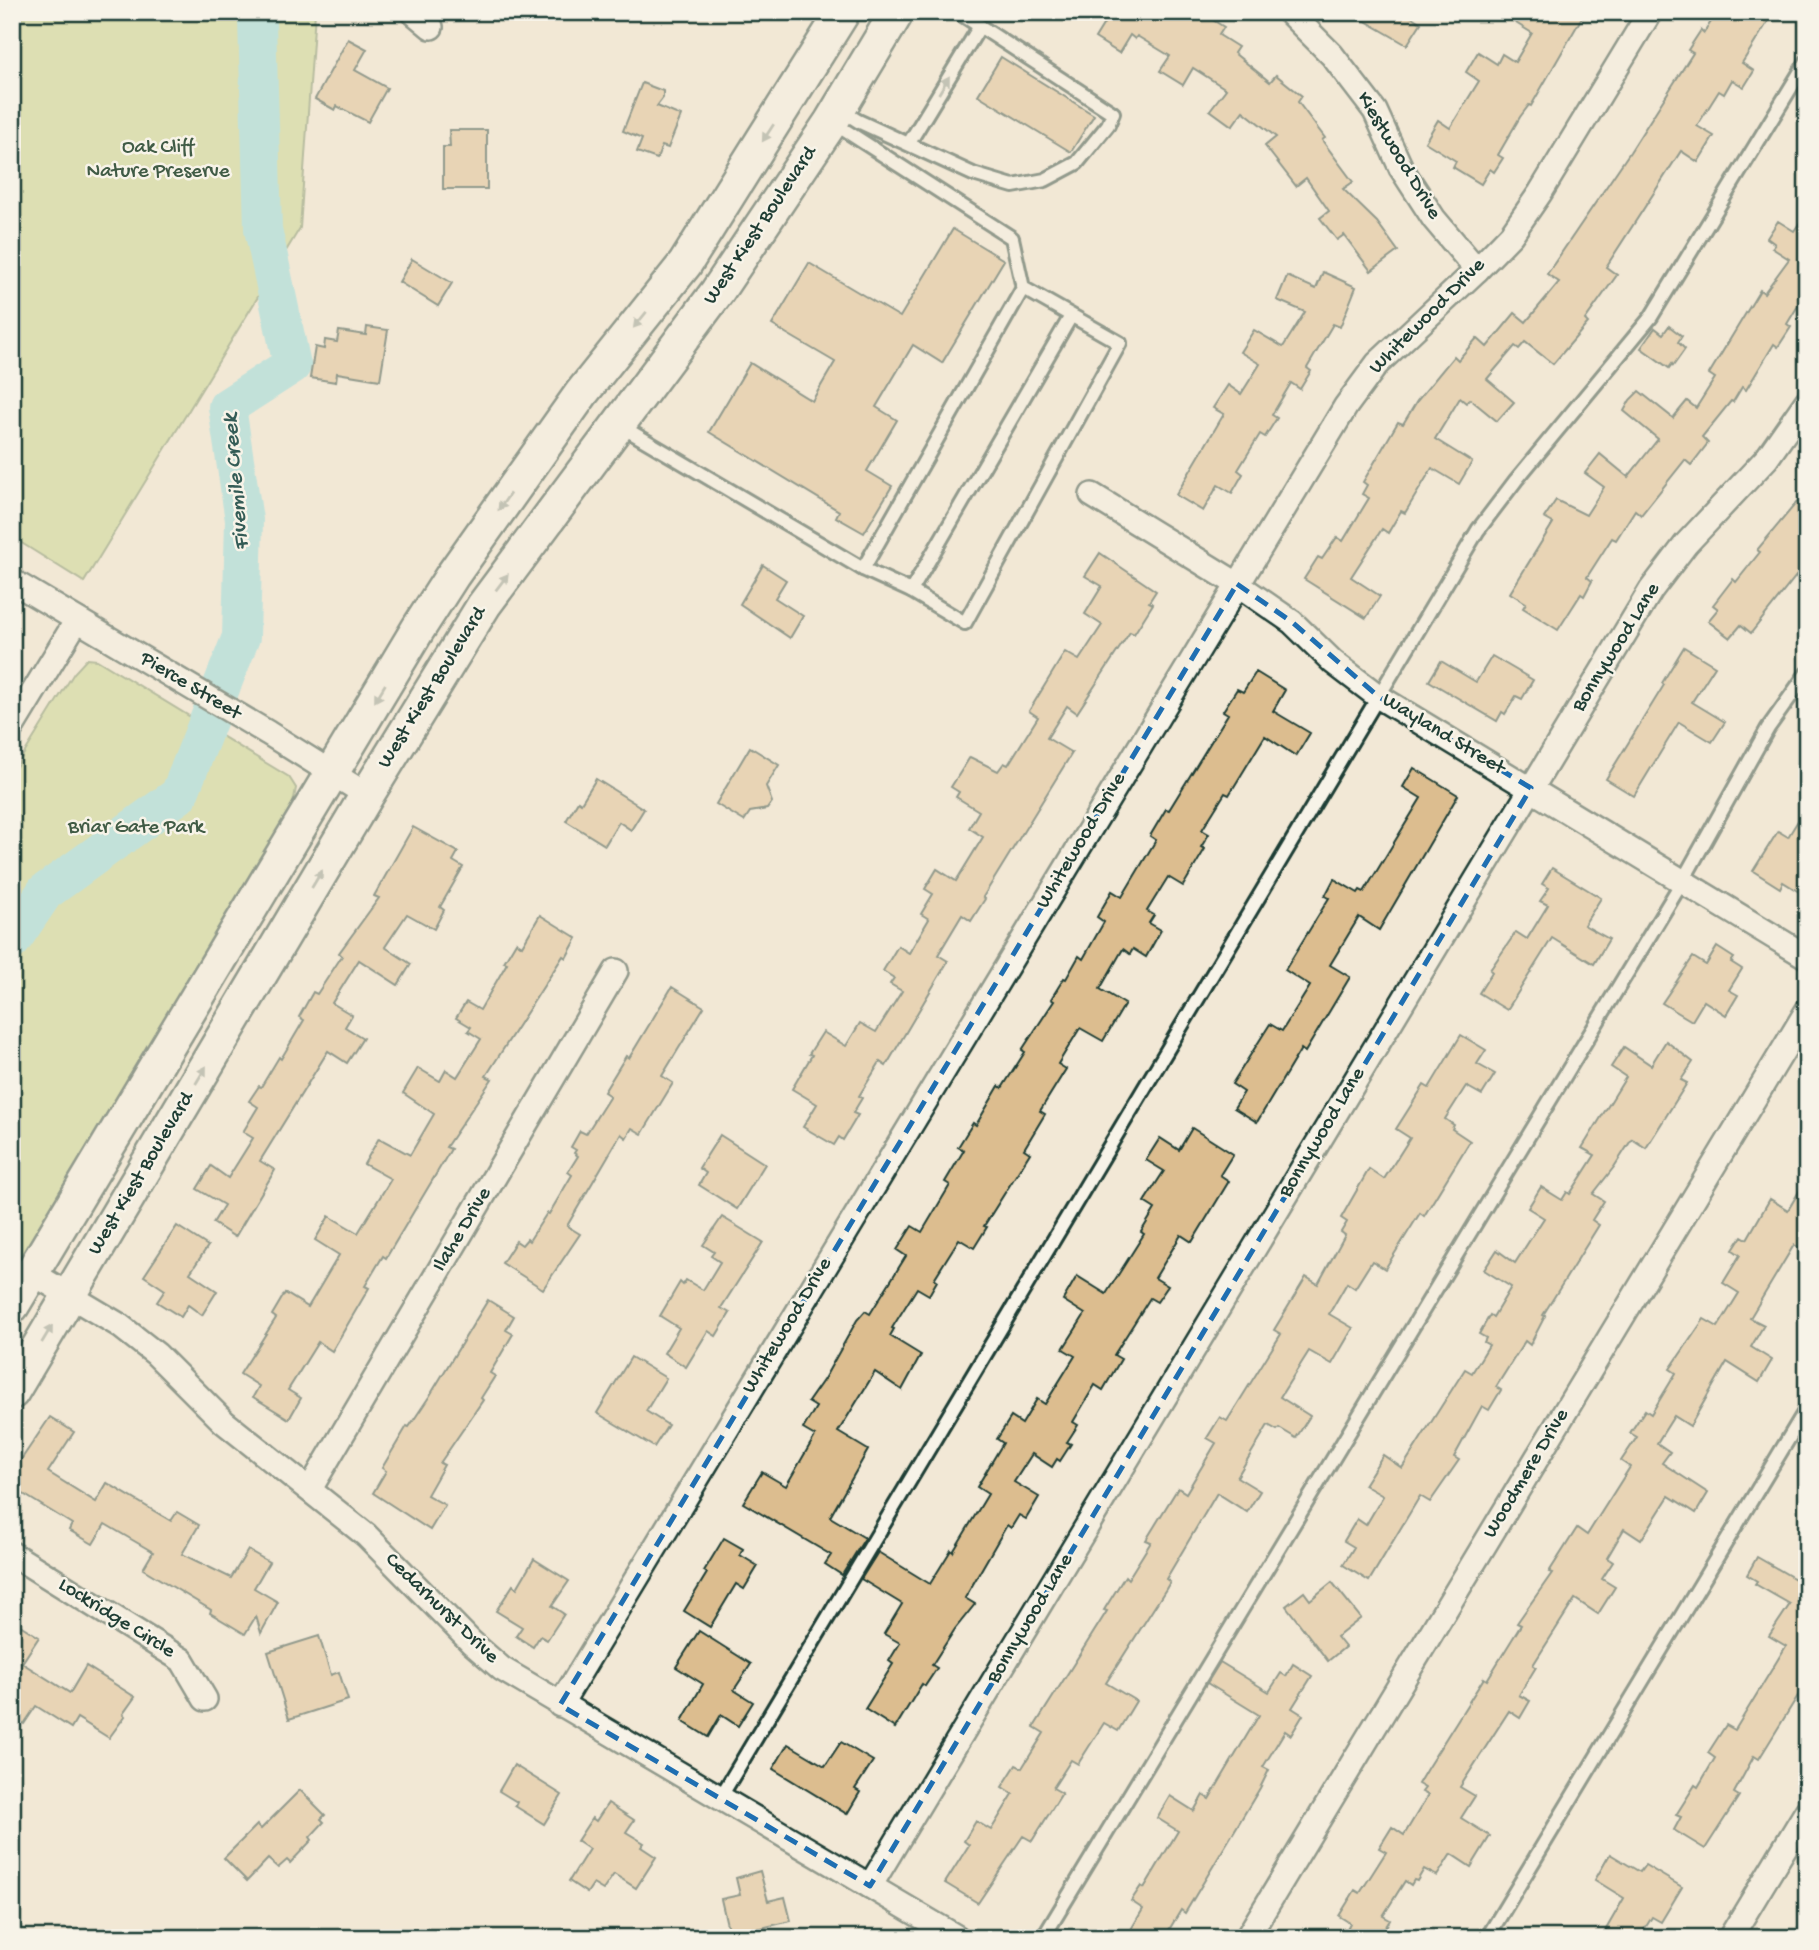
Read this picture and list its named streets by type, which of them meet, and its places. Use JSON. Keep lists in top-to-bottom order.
{
  "streets": {
    "main road": ["West Kiest Boulevard"],
    "street": [
      "Kiestwood Drive",
      "Whitewood Drive",
      "Bonnywood Lane",
      "Pierce Street",
      "Wayland Street",
      "Ilahe Drive",
      "Woodmere Drive",
      "Cedarhurst Drive",
      "Lockridge Circle"
    ]
  },
  "crossings": [
    ["Kiestwood Drive", "Whitewood Drive"],
    ["West Kiest Boulevard", "Pierce Street"],
    ["West Kiest Boulevard", "Cedarhurst Drive"],
    ["Whitewood Drive", "Wayland Street"],
    ["Whitewood Drive", "Cedarhurst Drive"],
    ["Bonnywood Lane", "Wayland Street"],
    ["Bonnywood Lane", "Cedarhurst Drive"],
    ["Ilahe Drive", "Cedarhurst Drive"]
  ],
  "water": ["Fivemile Creek"],
  "parks": ["Oak Cliff Nature Preserve", "Briar Gate Park"]
}
